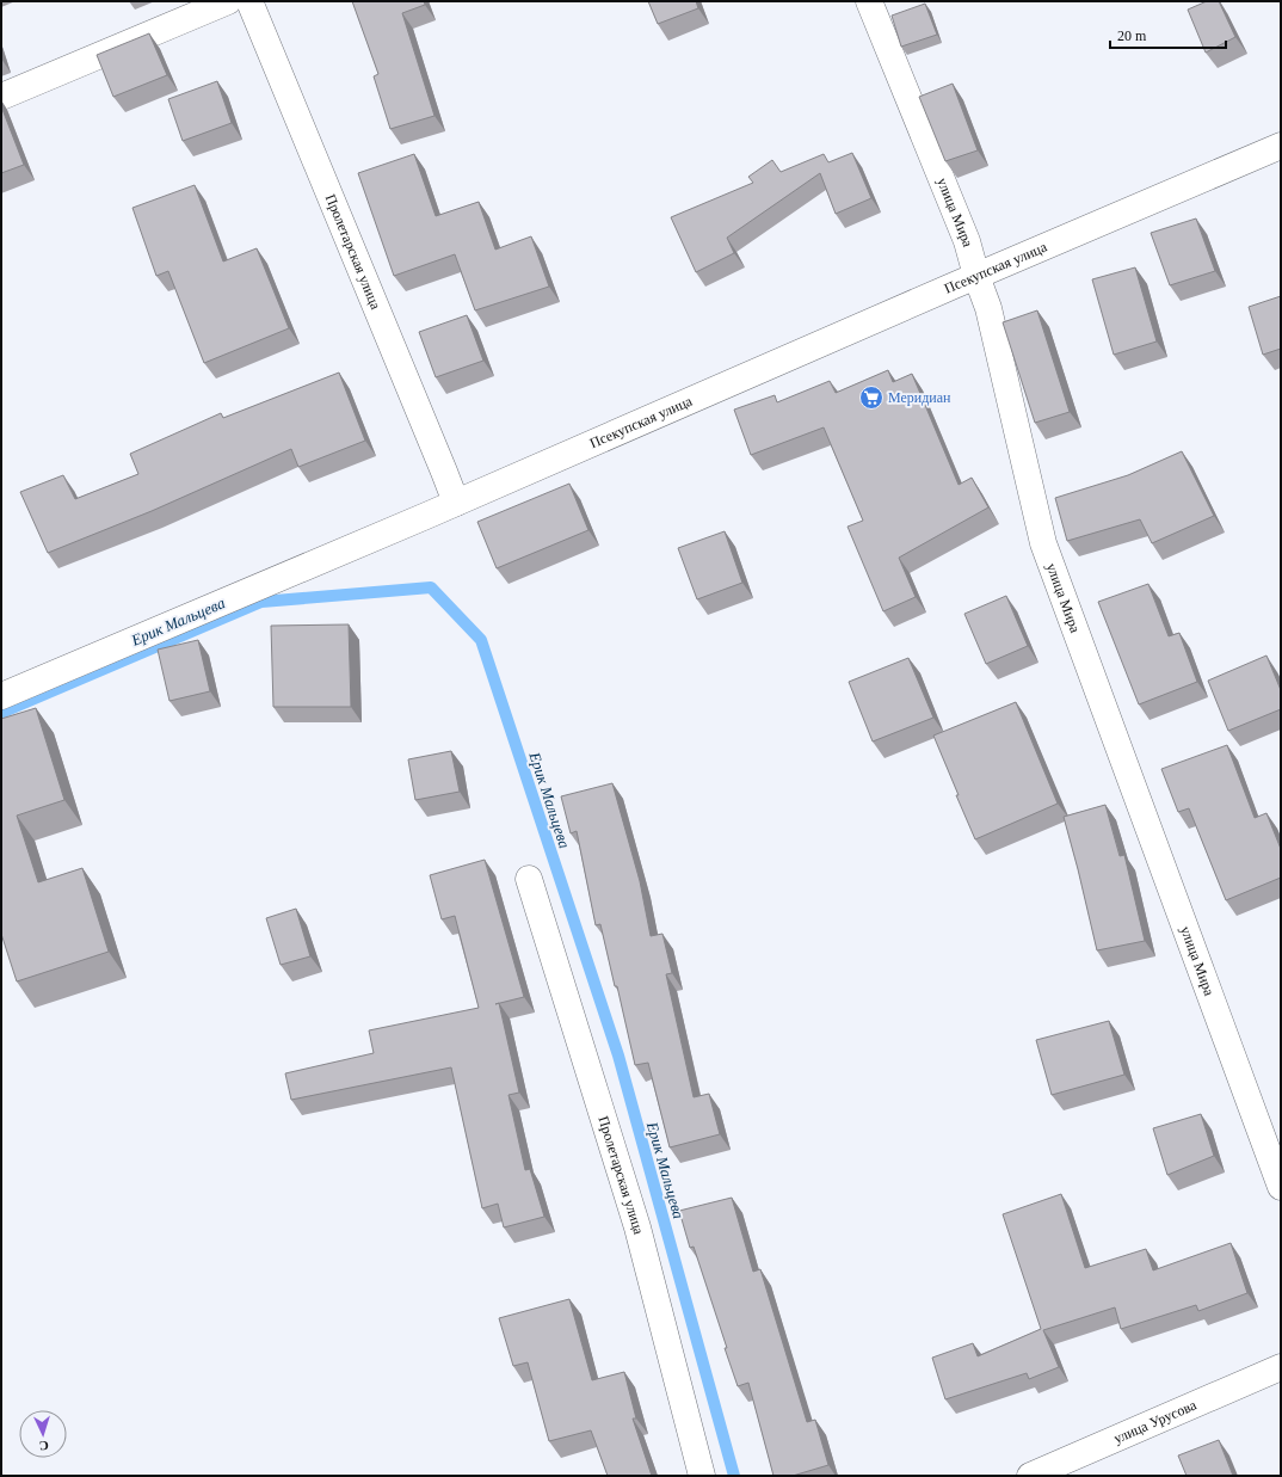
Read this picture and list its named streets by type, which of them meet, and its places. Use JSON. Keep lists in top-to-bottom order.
{
  "streets": {
    "street": [
      "улица Мира",
      "Пролетарская улица",
      "Псекупская улица",
      "улица Урусова"
    ]
  },
  "crossings": [
    ["улица Мира", "Псекупская улица"],
    ["Пролетарская улица", "Псекупская улица"]
  ],
  "water": ["Ерик Мальцева"],
  "places": {
    "supermarket": ["Меридиан"]
  },
  "scale_bar": "20 m",
  "north": "bottom"
}
